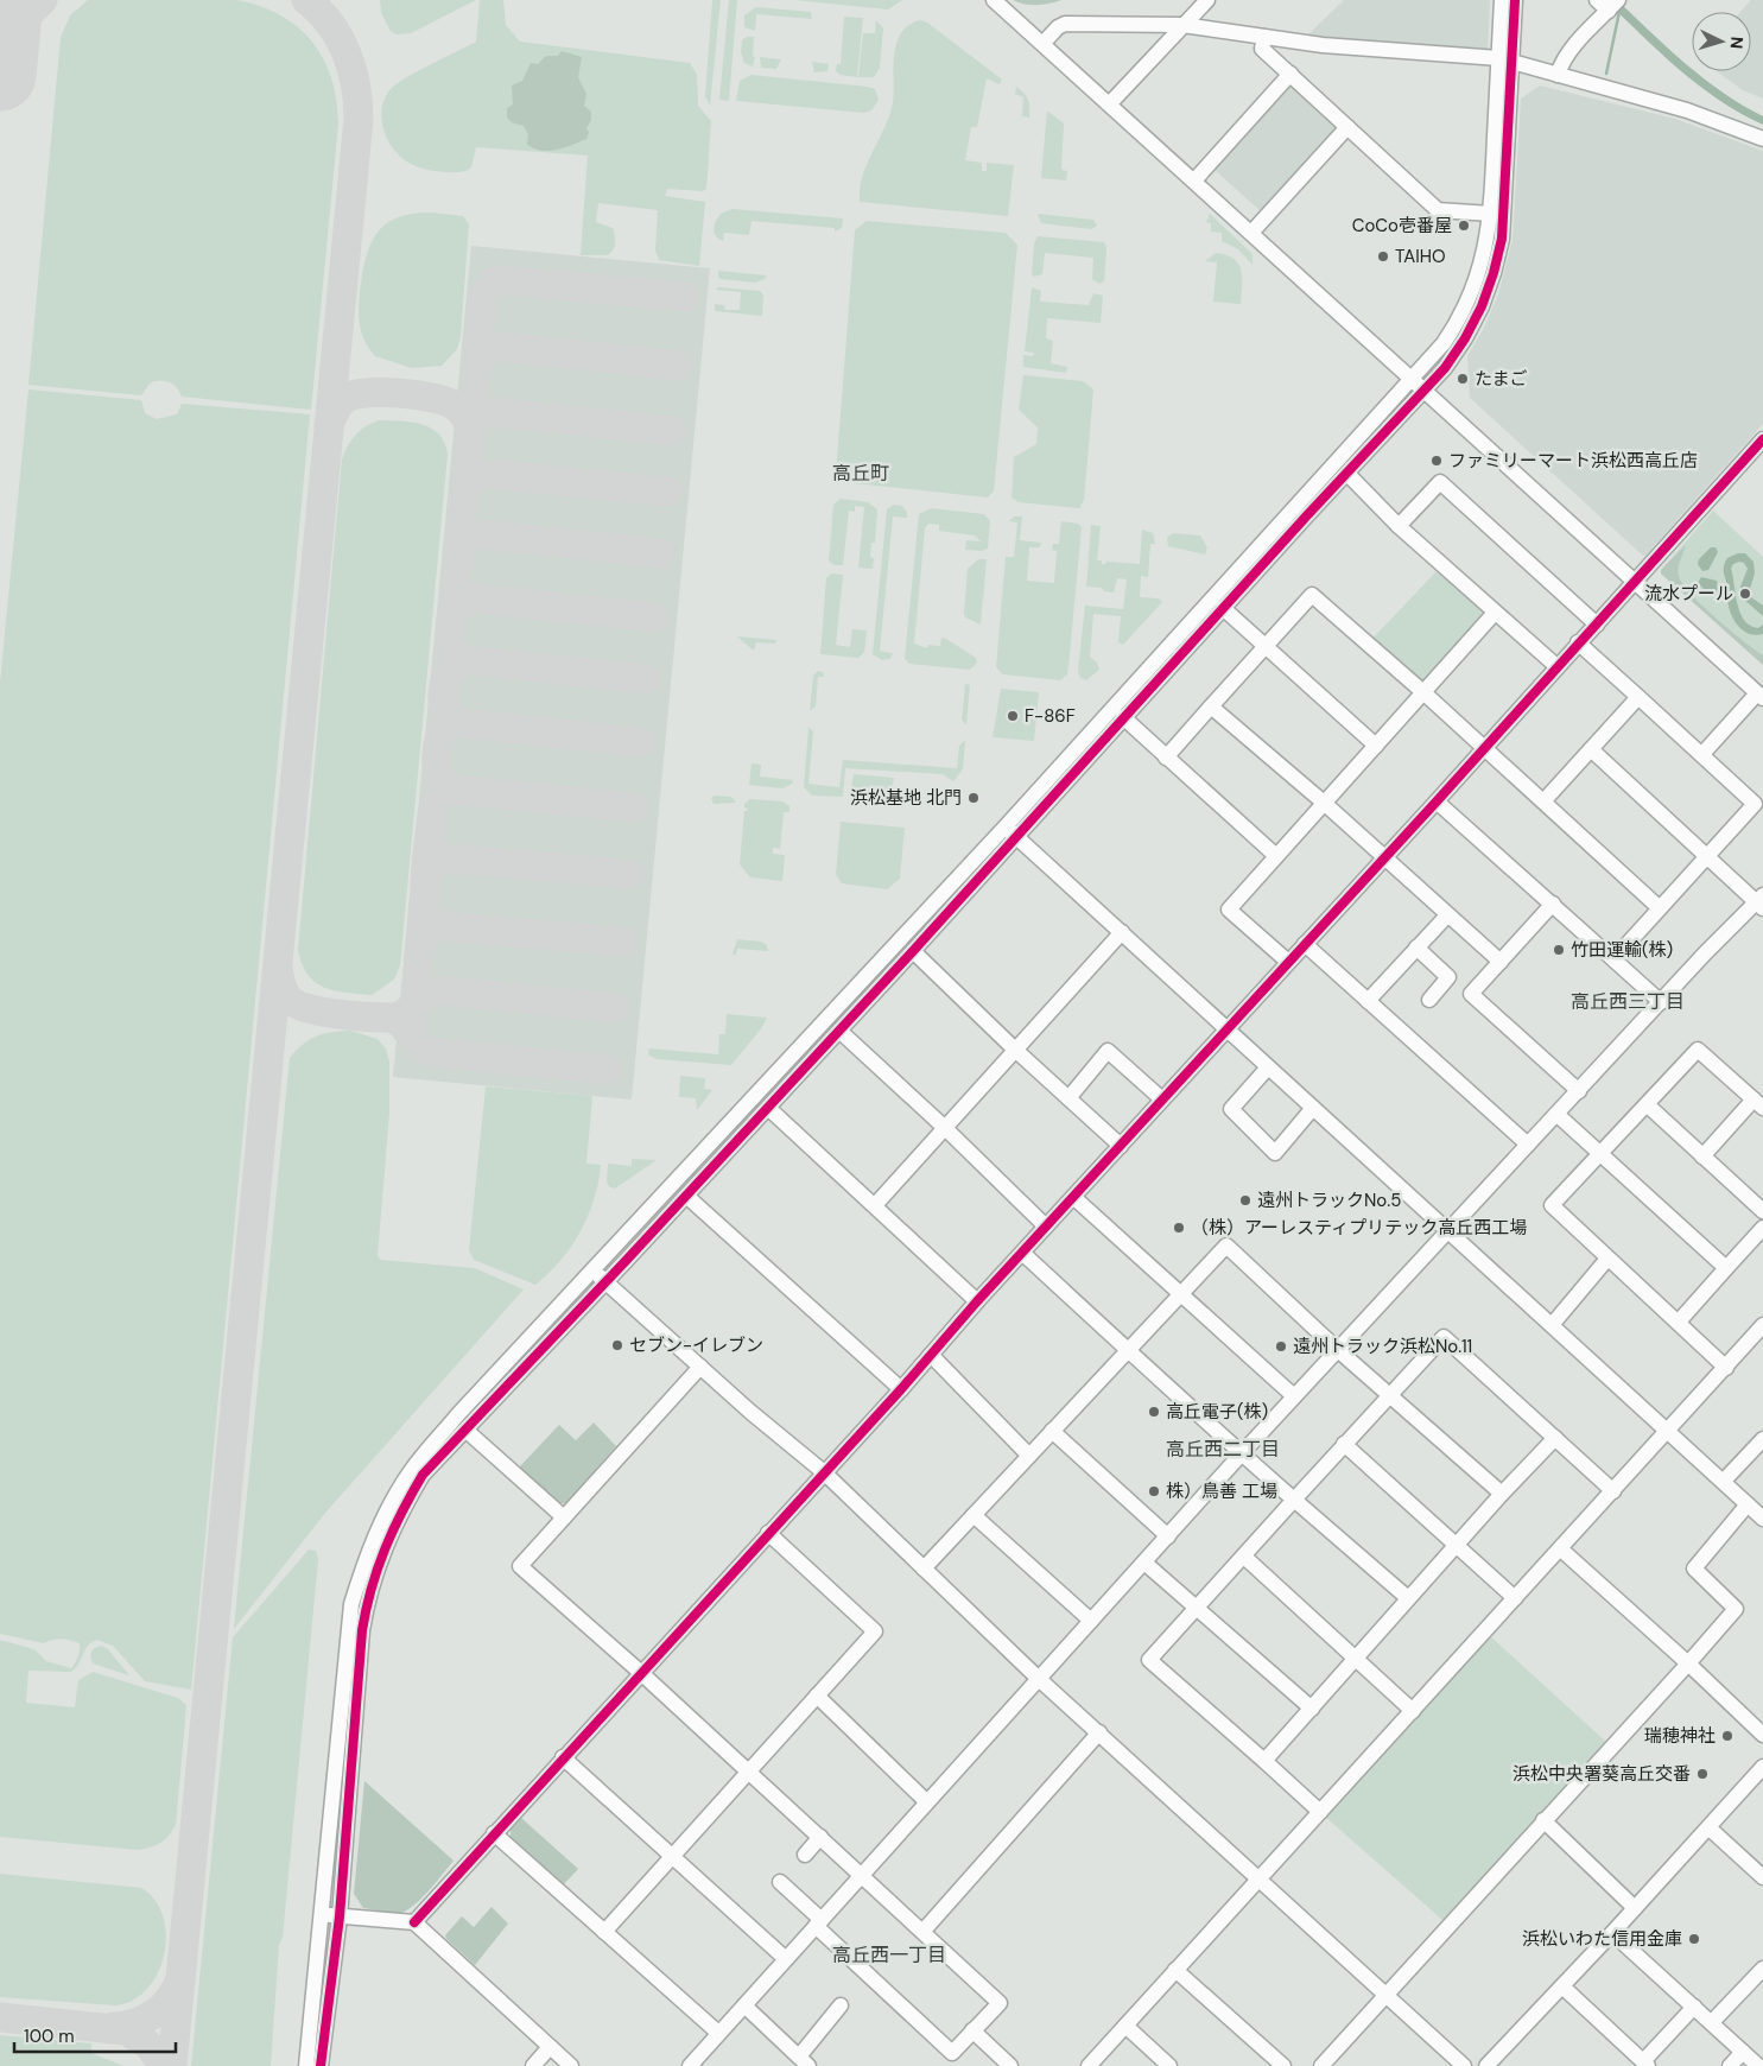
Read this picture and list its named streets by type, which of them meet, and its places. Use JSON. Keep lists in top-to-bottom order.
{
  "districts": [
    "高丘町",
    "高丘西三丁目",
    "高丘西二丁目",
    "高丘西一丁目"
  ],
  "places": [
    "CoCo壱番屋",
    "TAIHO",
    "たまご",
    "ファミリーマート浜松西高丘店",
    "流水プール",
    "F-86F",
    "浜松基地 北門",
    "竹田運輸(株)",
    "遠州トラックNo.5",
    "（株）アーレスティプリテック高丘西工場",
    "セブン-イレブン",
    "遠州トラック浜松No.11",
    "高丘電子(株)",
    "株）鳥善 工場",
    "瑞穂神社",
    "浜松中央署葵高丘交番",
    "浜松いわた信用金庫"
  ],
  "scale_bar": "100 m",
  "north": "right"
}
